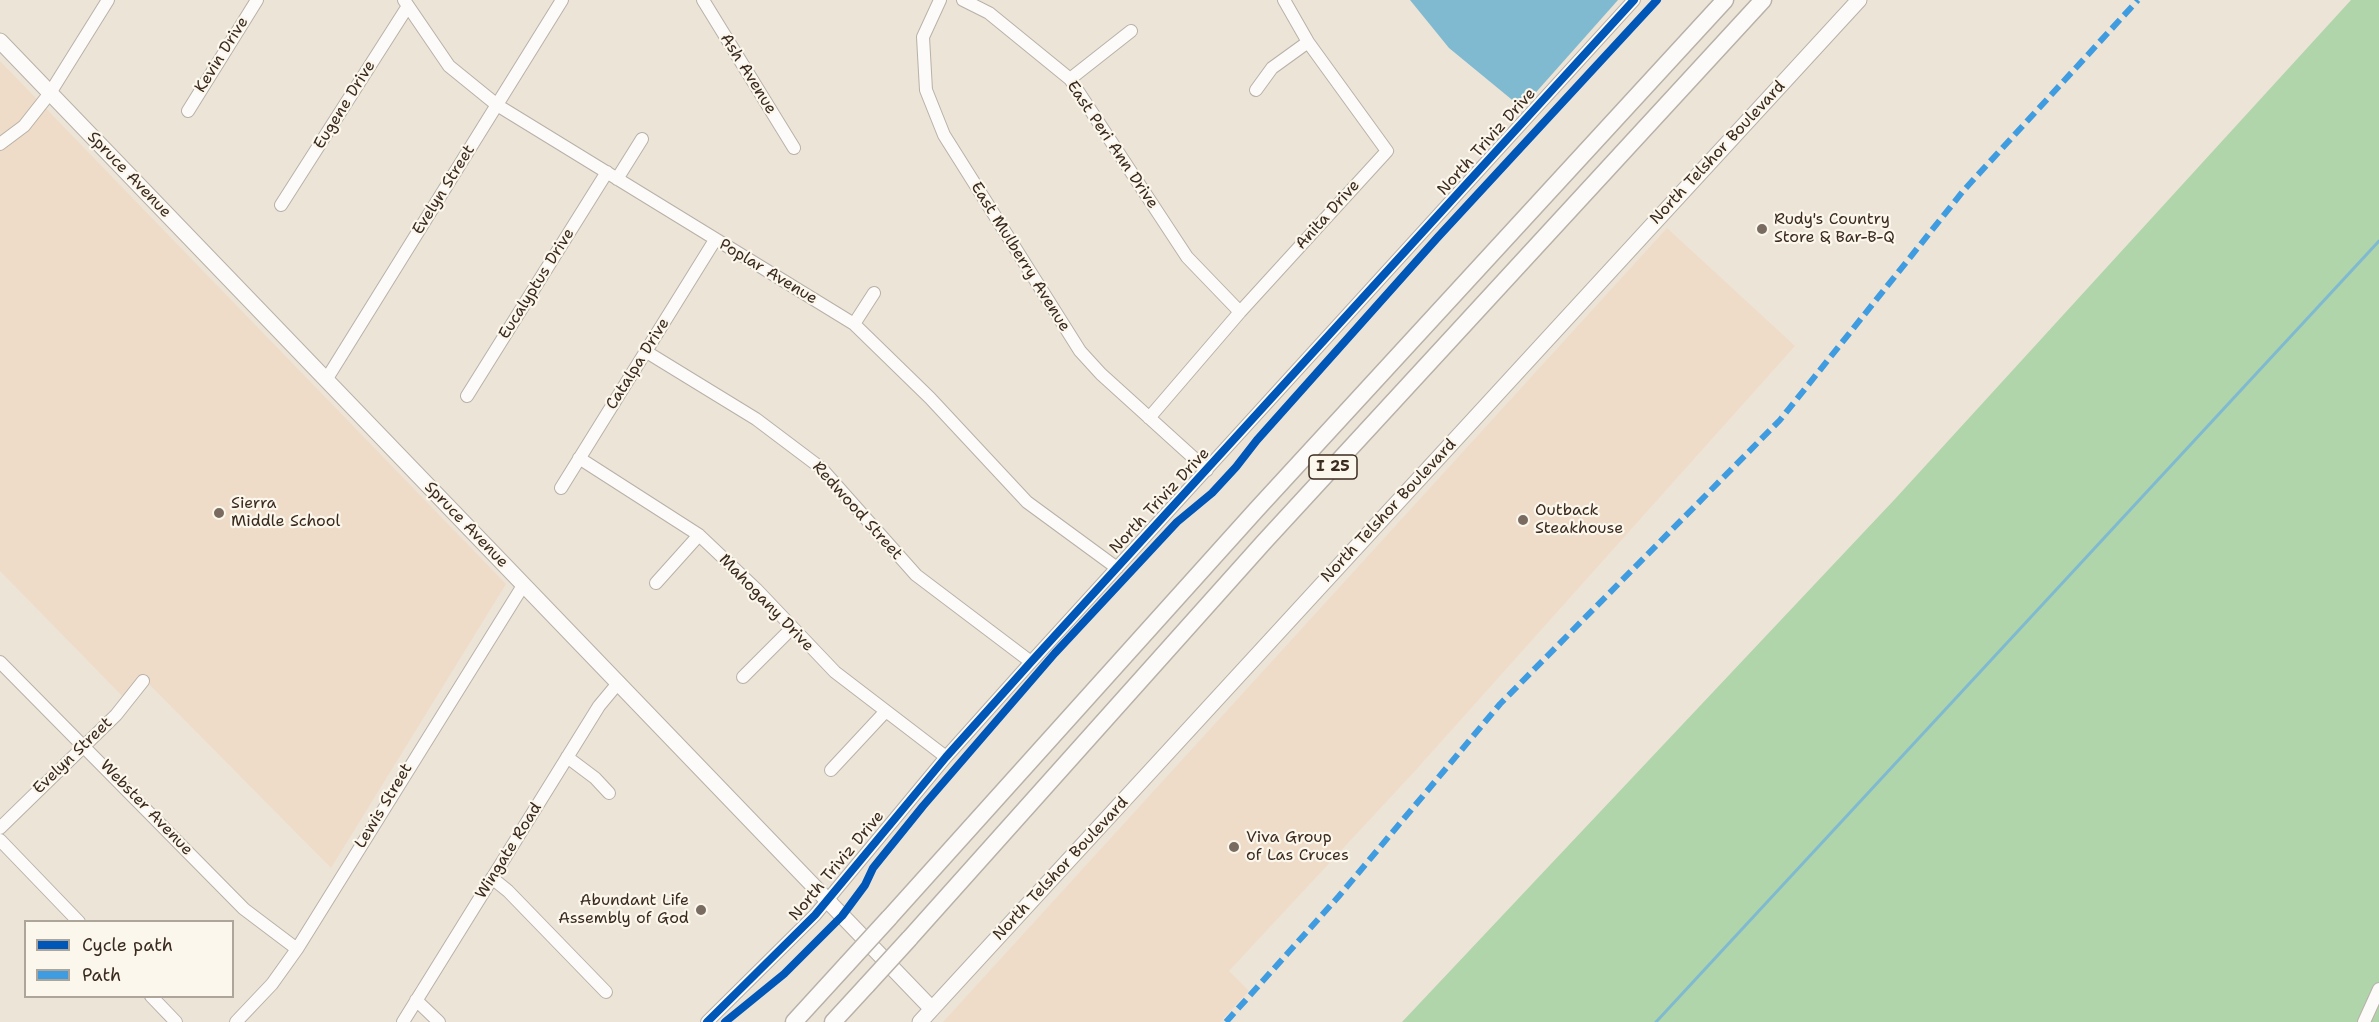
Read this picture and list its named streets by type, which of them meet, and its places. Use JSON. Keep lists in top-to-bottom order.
{
  "streets": {
    "highway": ["I 25"],
    "main road": ["North Telshor Boulevard", "Spruce Avenue"],
    "street": [
      "Kevin Drive",
      "Ash Avenue",
      "Eugene Drive",
      "North Triviz Drive",
      "East Peri Ann Drive",
      "Evelyn Street",
      "Anita Drive",
      "East Mulberry Avenue",
      "Poplar Avenue",
      "Eucalyptus Drive",
      "Catalpa Drive",
      "Redwood Street",
      "Mahogany Drive",
      "Lewis Street",
      "Webster Avenue",
      "Wingate Road"
    ]
  },
  "crossings": [
    ["Eugene Drive", "Poplar Avenue"],
    ["North Triviz Drive", "Spruce Avenue"],
    ["North Triviz Drive", "East Mulberry Avenue"],
    ["North Triviz Drive", "Poplar Avenue"],
    ["North Triviz Drive", "Redwood Street"],
    ["North Triviz Drive", "Mahogany Drive"],
    ["East Peri Ann Drive", "Anita Drive"],
    ["North Telshor Boulevard", "Spruce Avenue"],
    ["Spruce Avenue", "Evelyn Street"],
    ["Spruce Avenue", "Lewis Street"],
    ["Spruce Avenue", "Wingate Road"],
    ["Evelyn Street", "Poplar Avenue"],
    ["Evelyn Street", "Webster Avenue"],
    ["Anita Drive", "East Mulberry Avenue"],
    ["Poplar Avenue", "Eucalyptus Drive"],
    ["Poplar Avenue", "Catalpa Drive"],
    ["Catalpa Drive", "Redwood Street"],
    ["Catalpa Drive", "Mahogany Drive"],
    ["Lewis Street", "Webster Avenue"]
  ],
  "places": [
    "Rudy's Country Store & Bar-B-Q",
    "Sierra Middle School",
    "Outback Steakhouse",
    "Viva Group of Las Cruces",
    "Abundant Life Assembly of God"
  ],
  "legend": ["Cycle path", "Path"]
}
